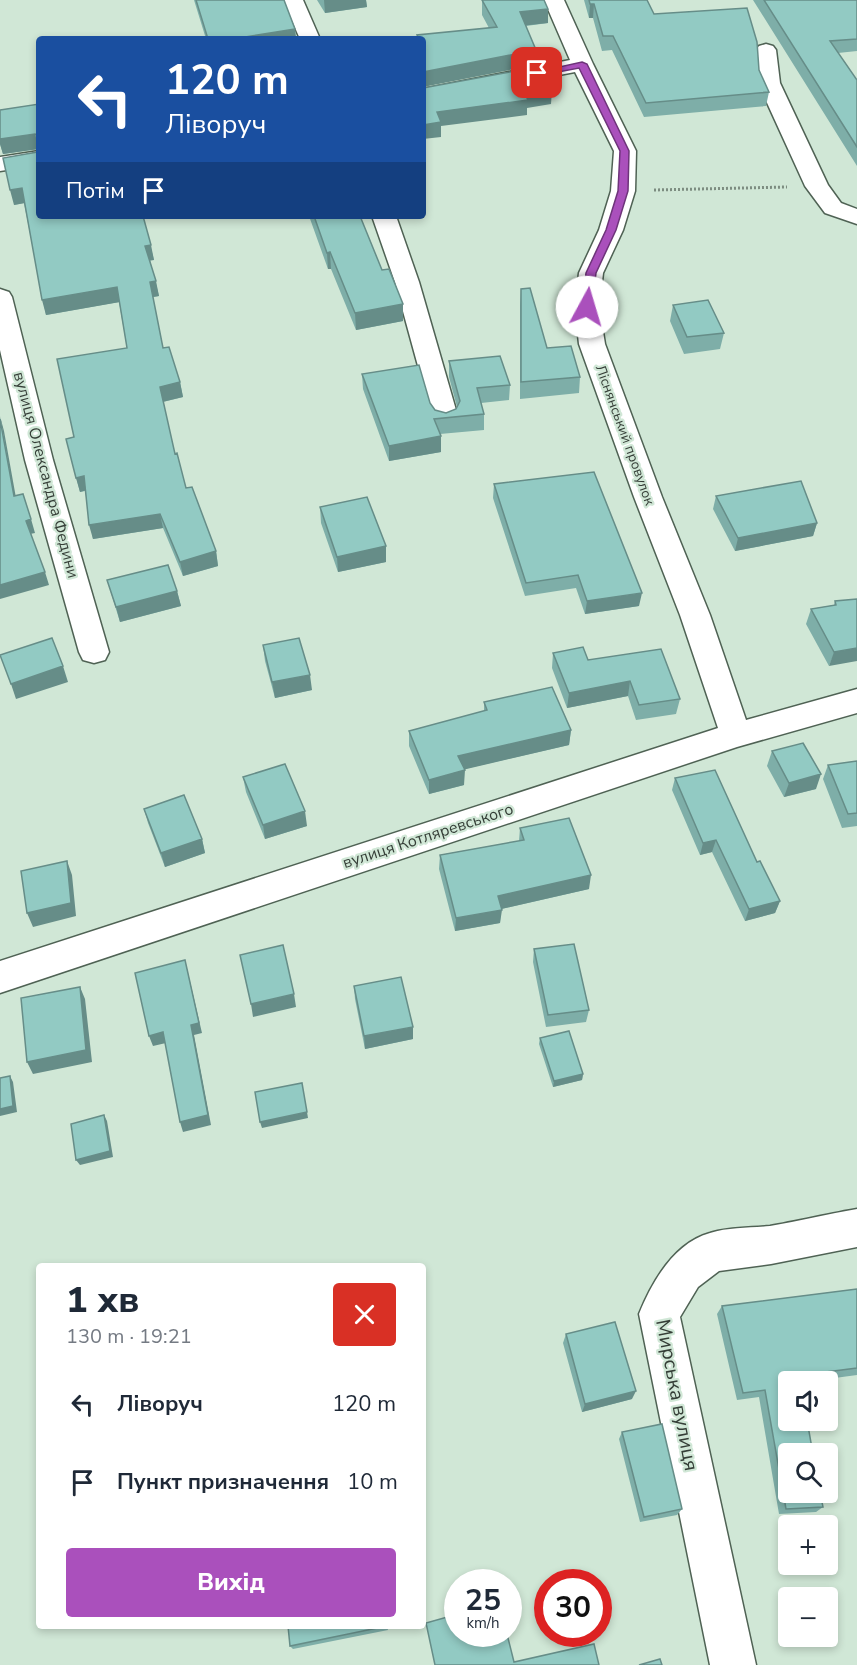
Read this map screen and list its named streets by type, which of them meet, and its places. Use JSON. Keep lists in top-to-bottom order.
{
  "streets": {
    "street": [
      "Ліснянський провулок",
      "вулиця Олександра Федини",
      "вулиця Котляревського",
      "Мирська вулиця"
    ]
  },
  "crossings": [
    ["Ліснянський провулок", "вулиця Котляревського"]
  ],
  "page": {
    "turn": ["120 m", "Ліворуч"],
    "then": "Потім",
    "heading": ["1 хв", "130 m · 19:21"],
    "list": [
      {
        "name": "Ліворуч",
        "value": "120 m"
      },
      {
        "name": "Пункт призначення",
        "value": "10 m"
      }
    ],
    "map_buttons": ["+", "−"],
    "buttons": "Вихід",
    "speed": "25 km/h",
    "limit": "30"
  }
}
